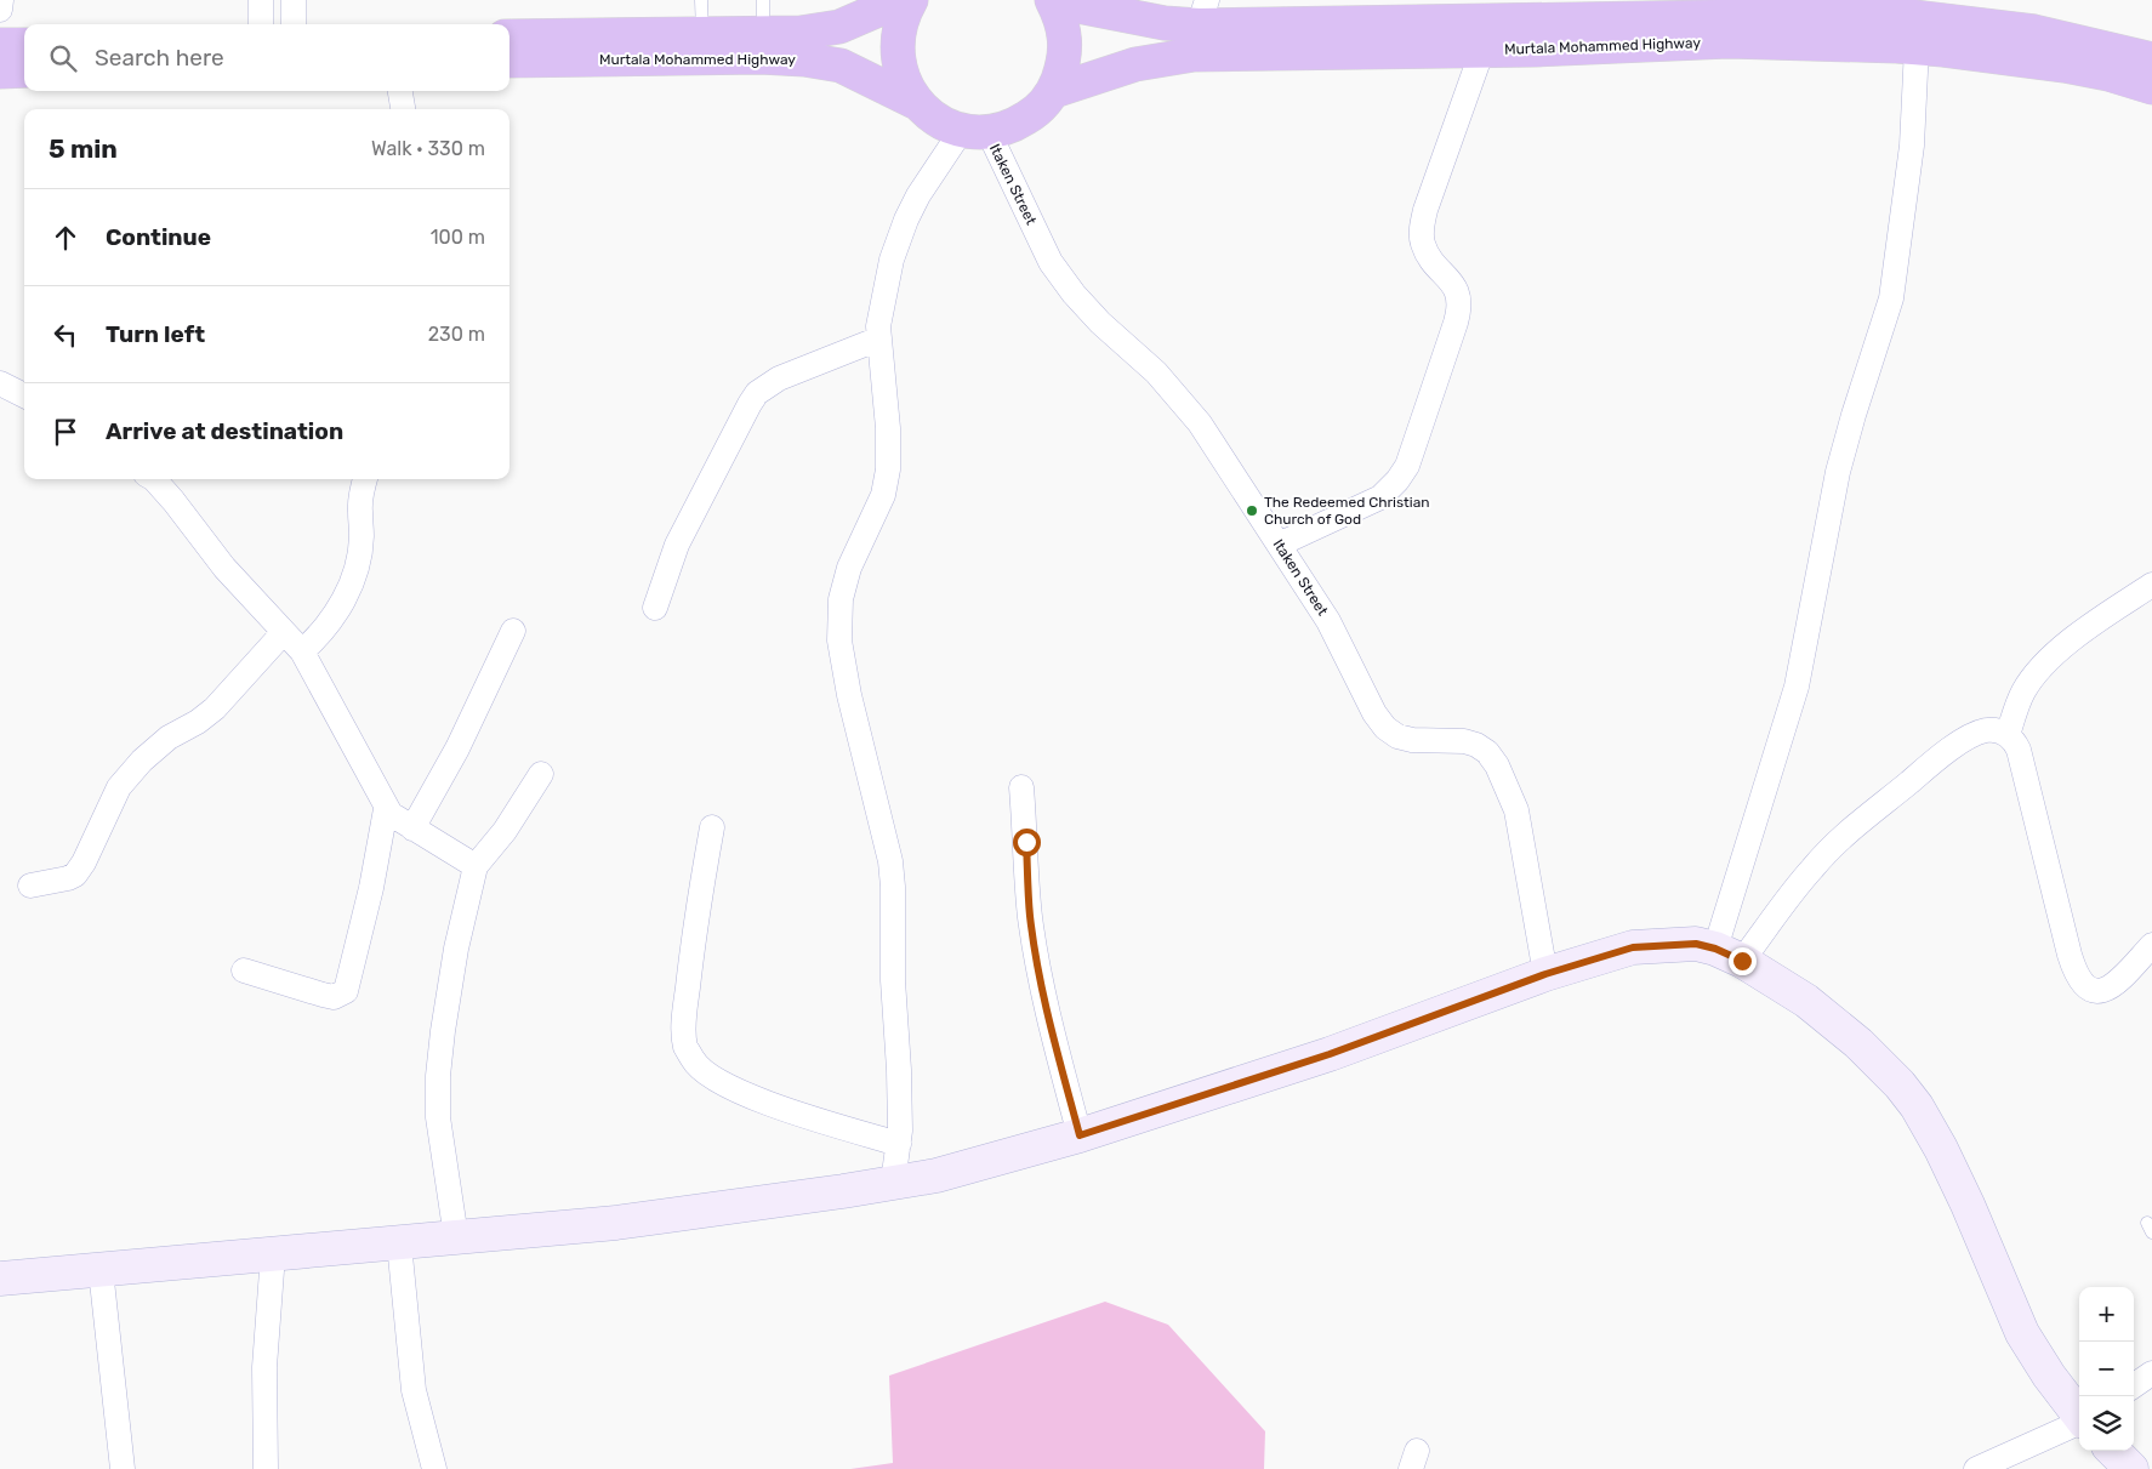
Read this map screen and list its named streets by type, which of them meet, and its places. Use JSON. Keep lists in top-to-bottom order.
{
  "streets": {
    "highway": ["Murtala Mohammed Highway"],
    "street": ["Itaken Street"]
  },
  "places": ["The Redeemed Christian Church of God"],
  "page": {
    "search": "Search here",
    "heading": ["5 min", "Walk · 330 m"],
    "list": [
      ["Continue", "100 m"],
      ["Turn left", "230 m"],
      "Arrive at destination"
    ],
    "map_buttons": ["+", "−"]
  }
}
